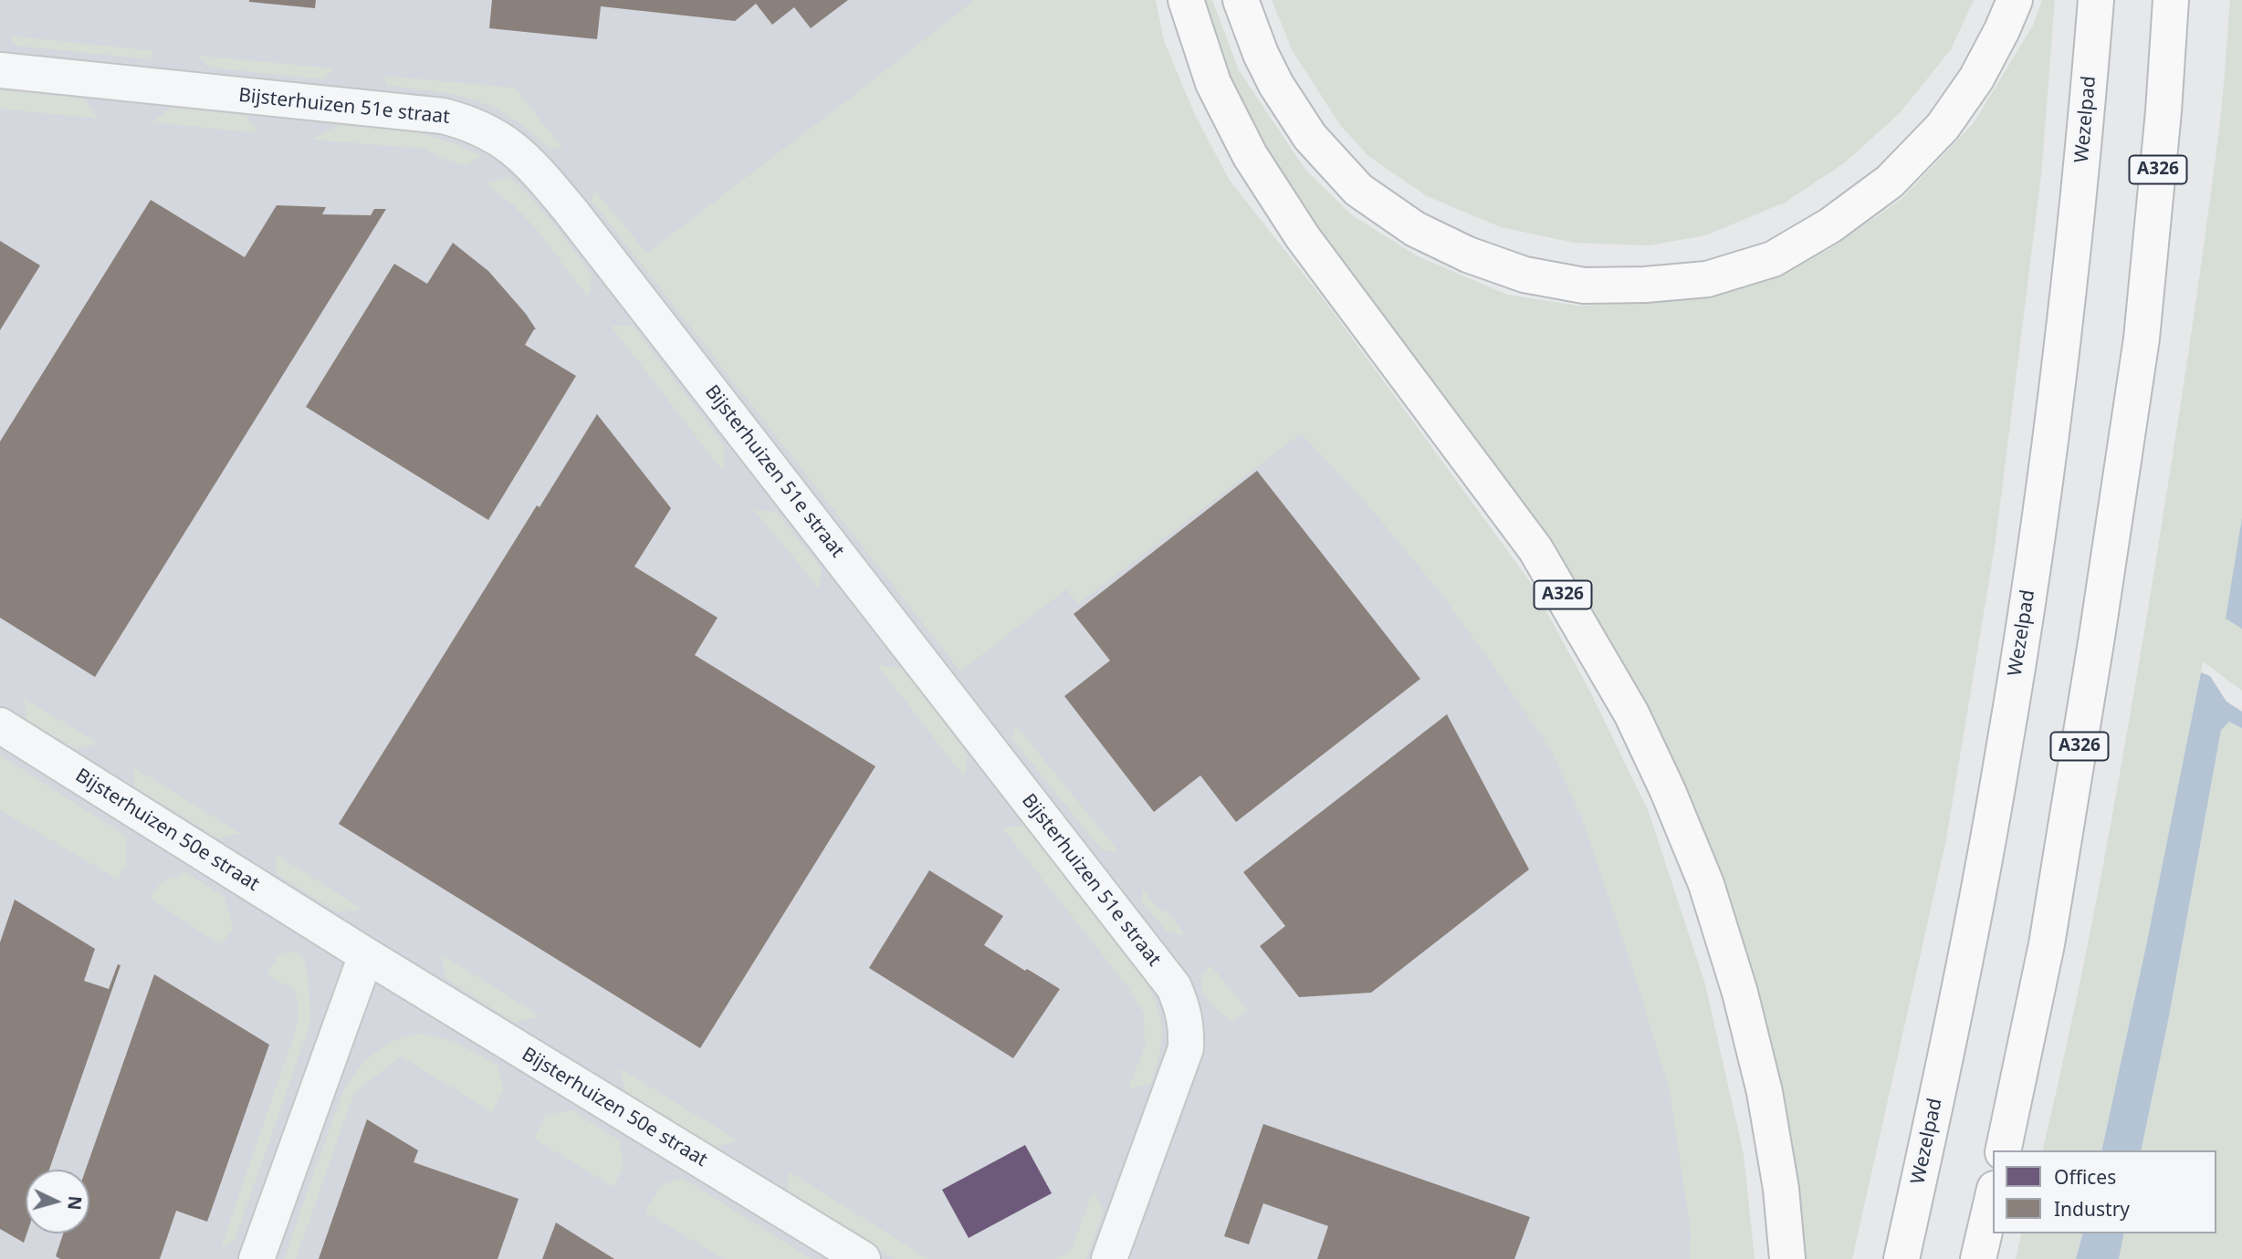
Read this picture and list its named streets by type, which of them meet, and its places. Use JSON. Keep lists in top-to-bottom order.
{
  "streets": {
    "highway": ["Wezelpad", "A326"],
    "street": ["Bijsterhuizen 51e straat", "Bijsterhuizen 50e straat"]
  },
  "legend": ["Offices", "Industry"],
  "north": "right"
}
